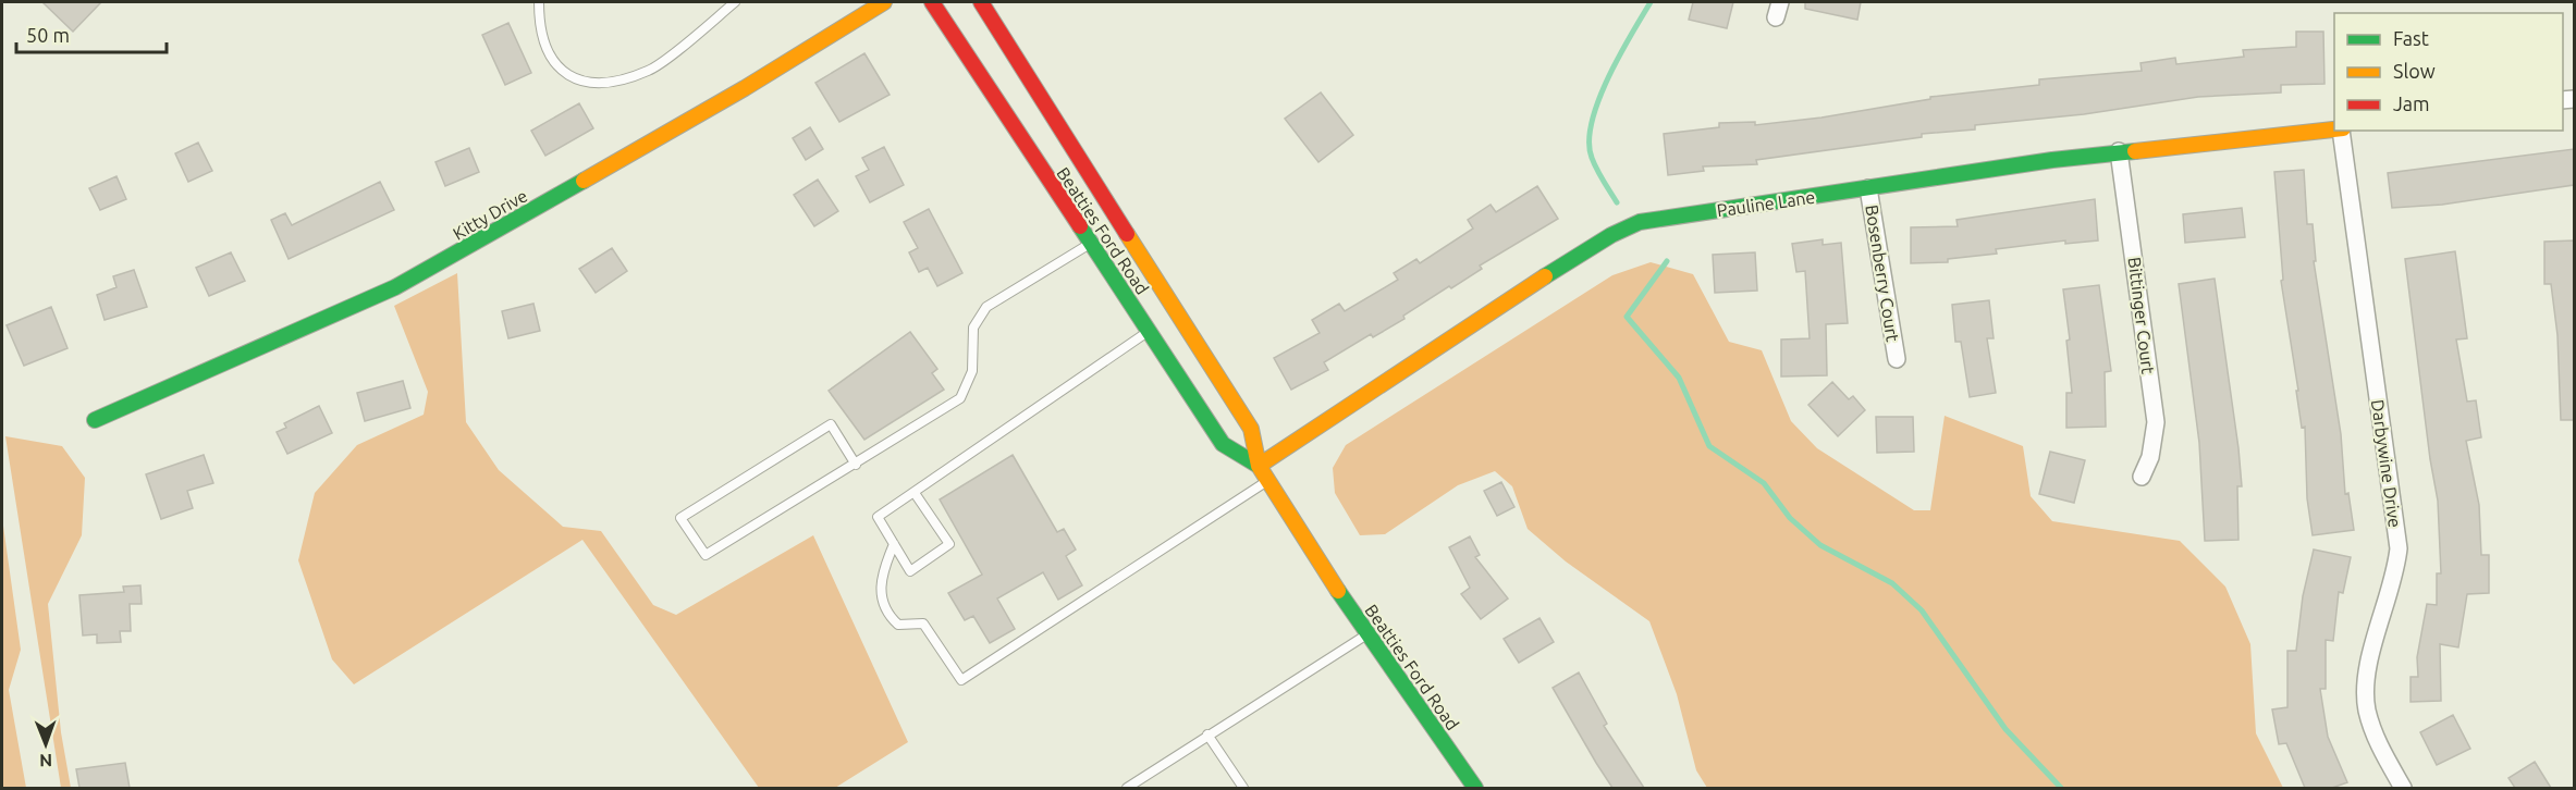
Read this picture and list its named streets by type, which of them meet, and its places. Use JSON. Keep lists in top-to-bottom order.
{
  "streets": {
    "street": [
      "Pauline Lane",
      "Kitty Drive",
      "Beatties Ford Road",
      "Bosenberry Court",
      "Bittinger Court",
      "Darbywine Drive"
    ]
  },
  "crossings": [
    ["Pauline Lane", "Beatties Ford Road"],
    ["Pauline Lane", "Bosenberry Court"],
    ["Pauline Lane", "Bittinger Court"]
  ],
  "legend": ["Fast", "Slow", "Jam"],
  "scale_bar": "50 m",
  "north": "bottom"
}
